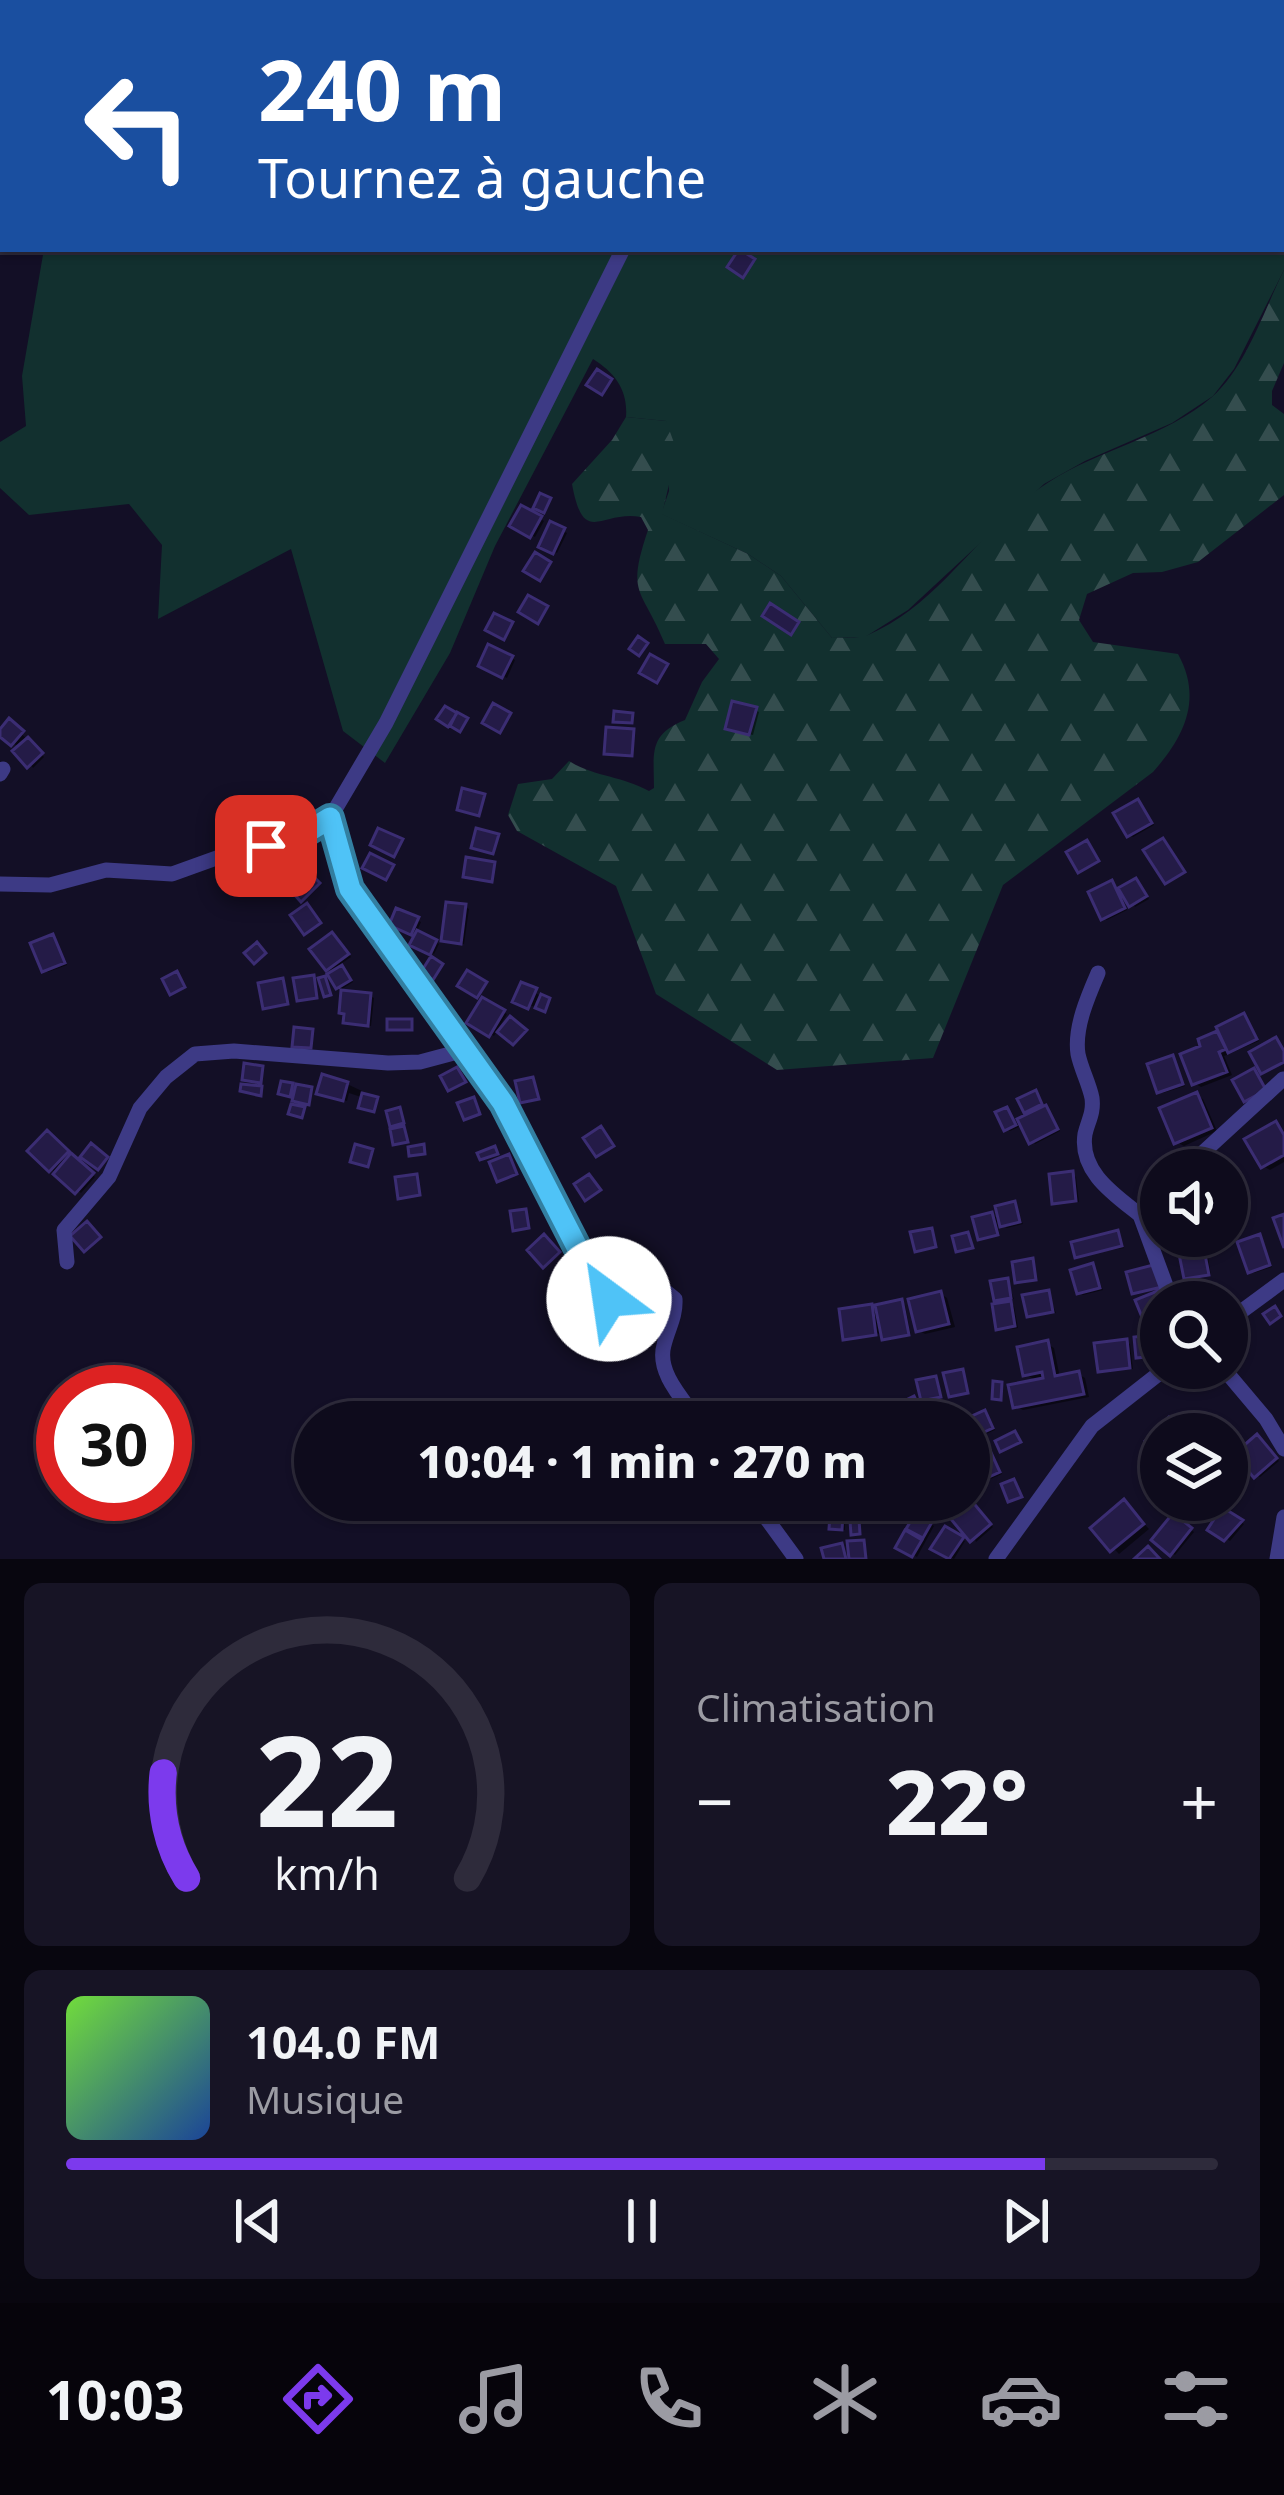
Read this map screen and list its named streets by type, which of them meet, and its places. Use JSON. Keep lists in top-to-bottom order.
{
  "page": {
    "turn": ["240 m", "Tournez à gauche"],
    "limit": "30",
    "trip": "10:04 · 1 min · 270 m",
    "tile": "Climatisation",
    "heat": ["−", "22°", "+"],
    "song": ["104.0 FM", "Musique"],
    "tabs": "10:03",
    "gauge": ["22", "km/h"]
  }
}
